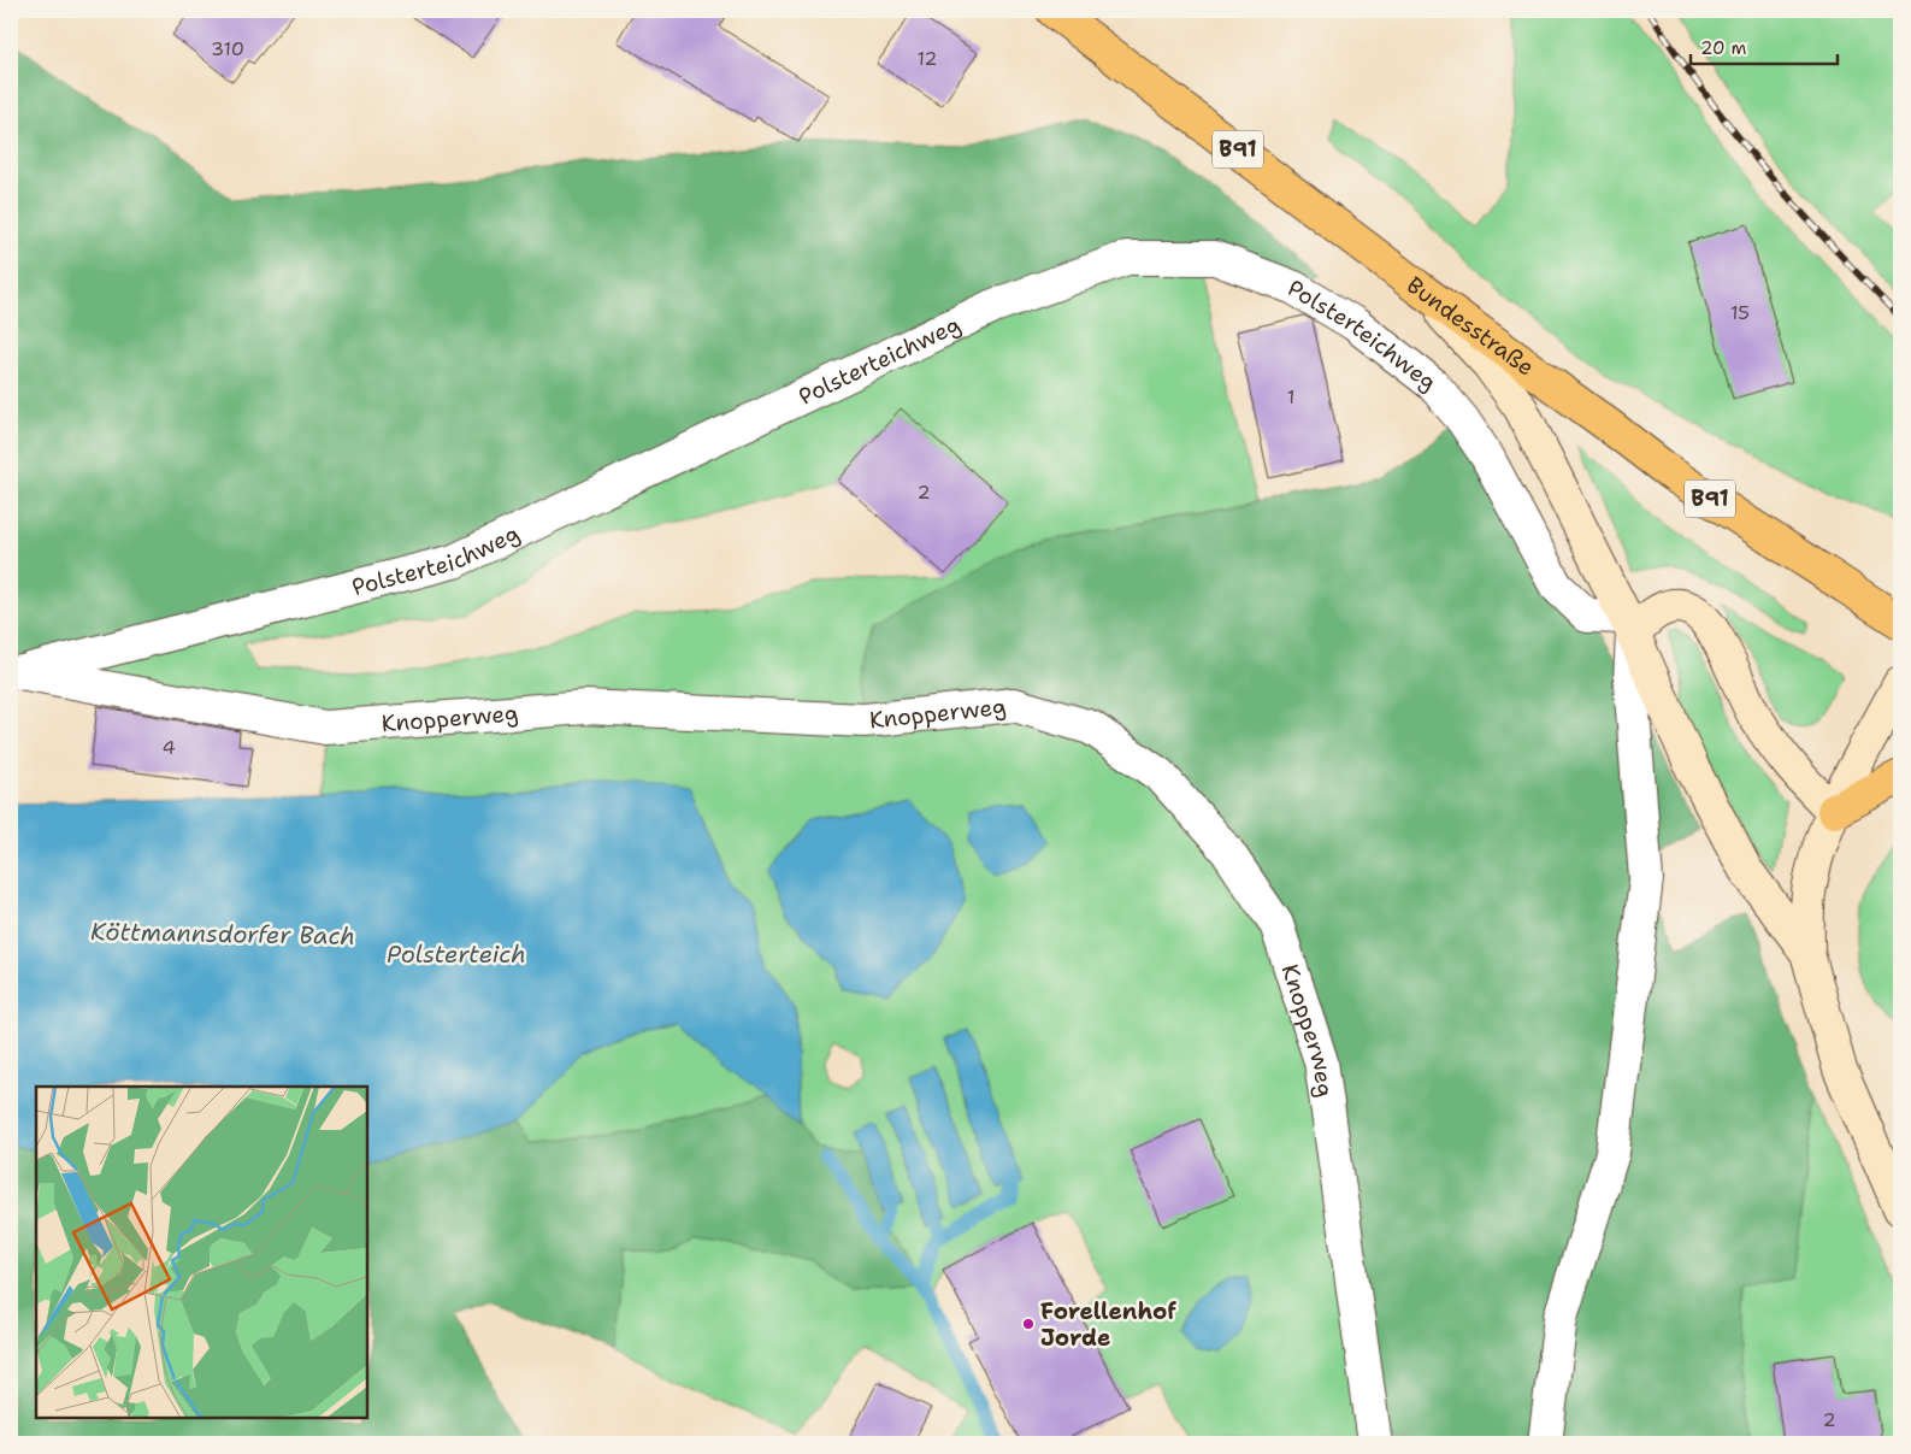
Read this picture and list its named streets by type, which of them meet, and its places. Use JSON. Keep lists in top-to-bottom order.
{
  "streets": {
    "main road": ["B91", "Bundesstraße"],
    "street": ["Polsterteichweg", "Knopperweg"]
  },
  "crossings": [
    ["Polsterteichweg", "Knopperweg"]
  ],
  "water": ["Köttmannsdorfer Bach", "Polsterteich"],
  "places": ["Forellenhof Jorde"],
  "house_numbers": [
    "310",
    "12",
    "15",
    "1",
    "2",
    "4",
    "2"
  ],
  "scale_bar": "20 m"
}
